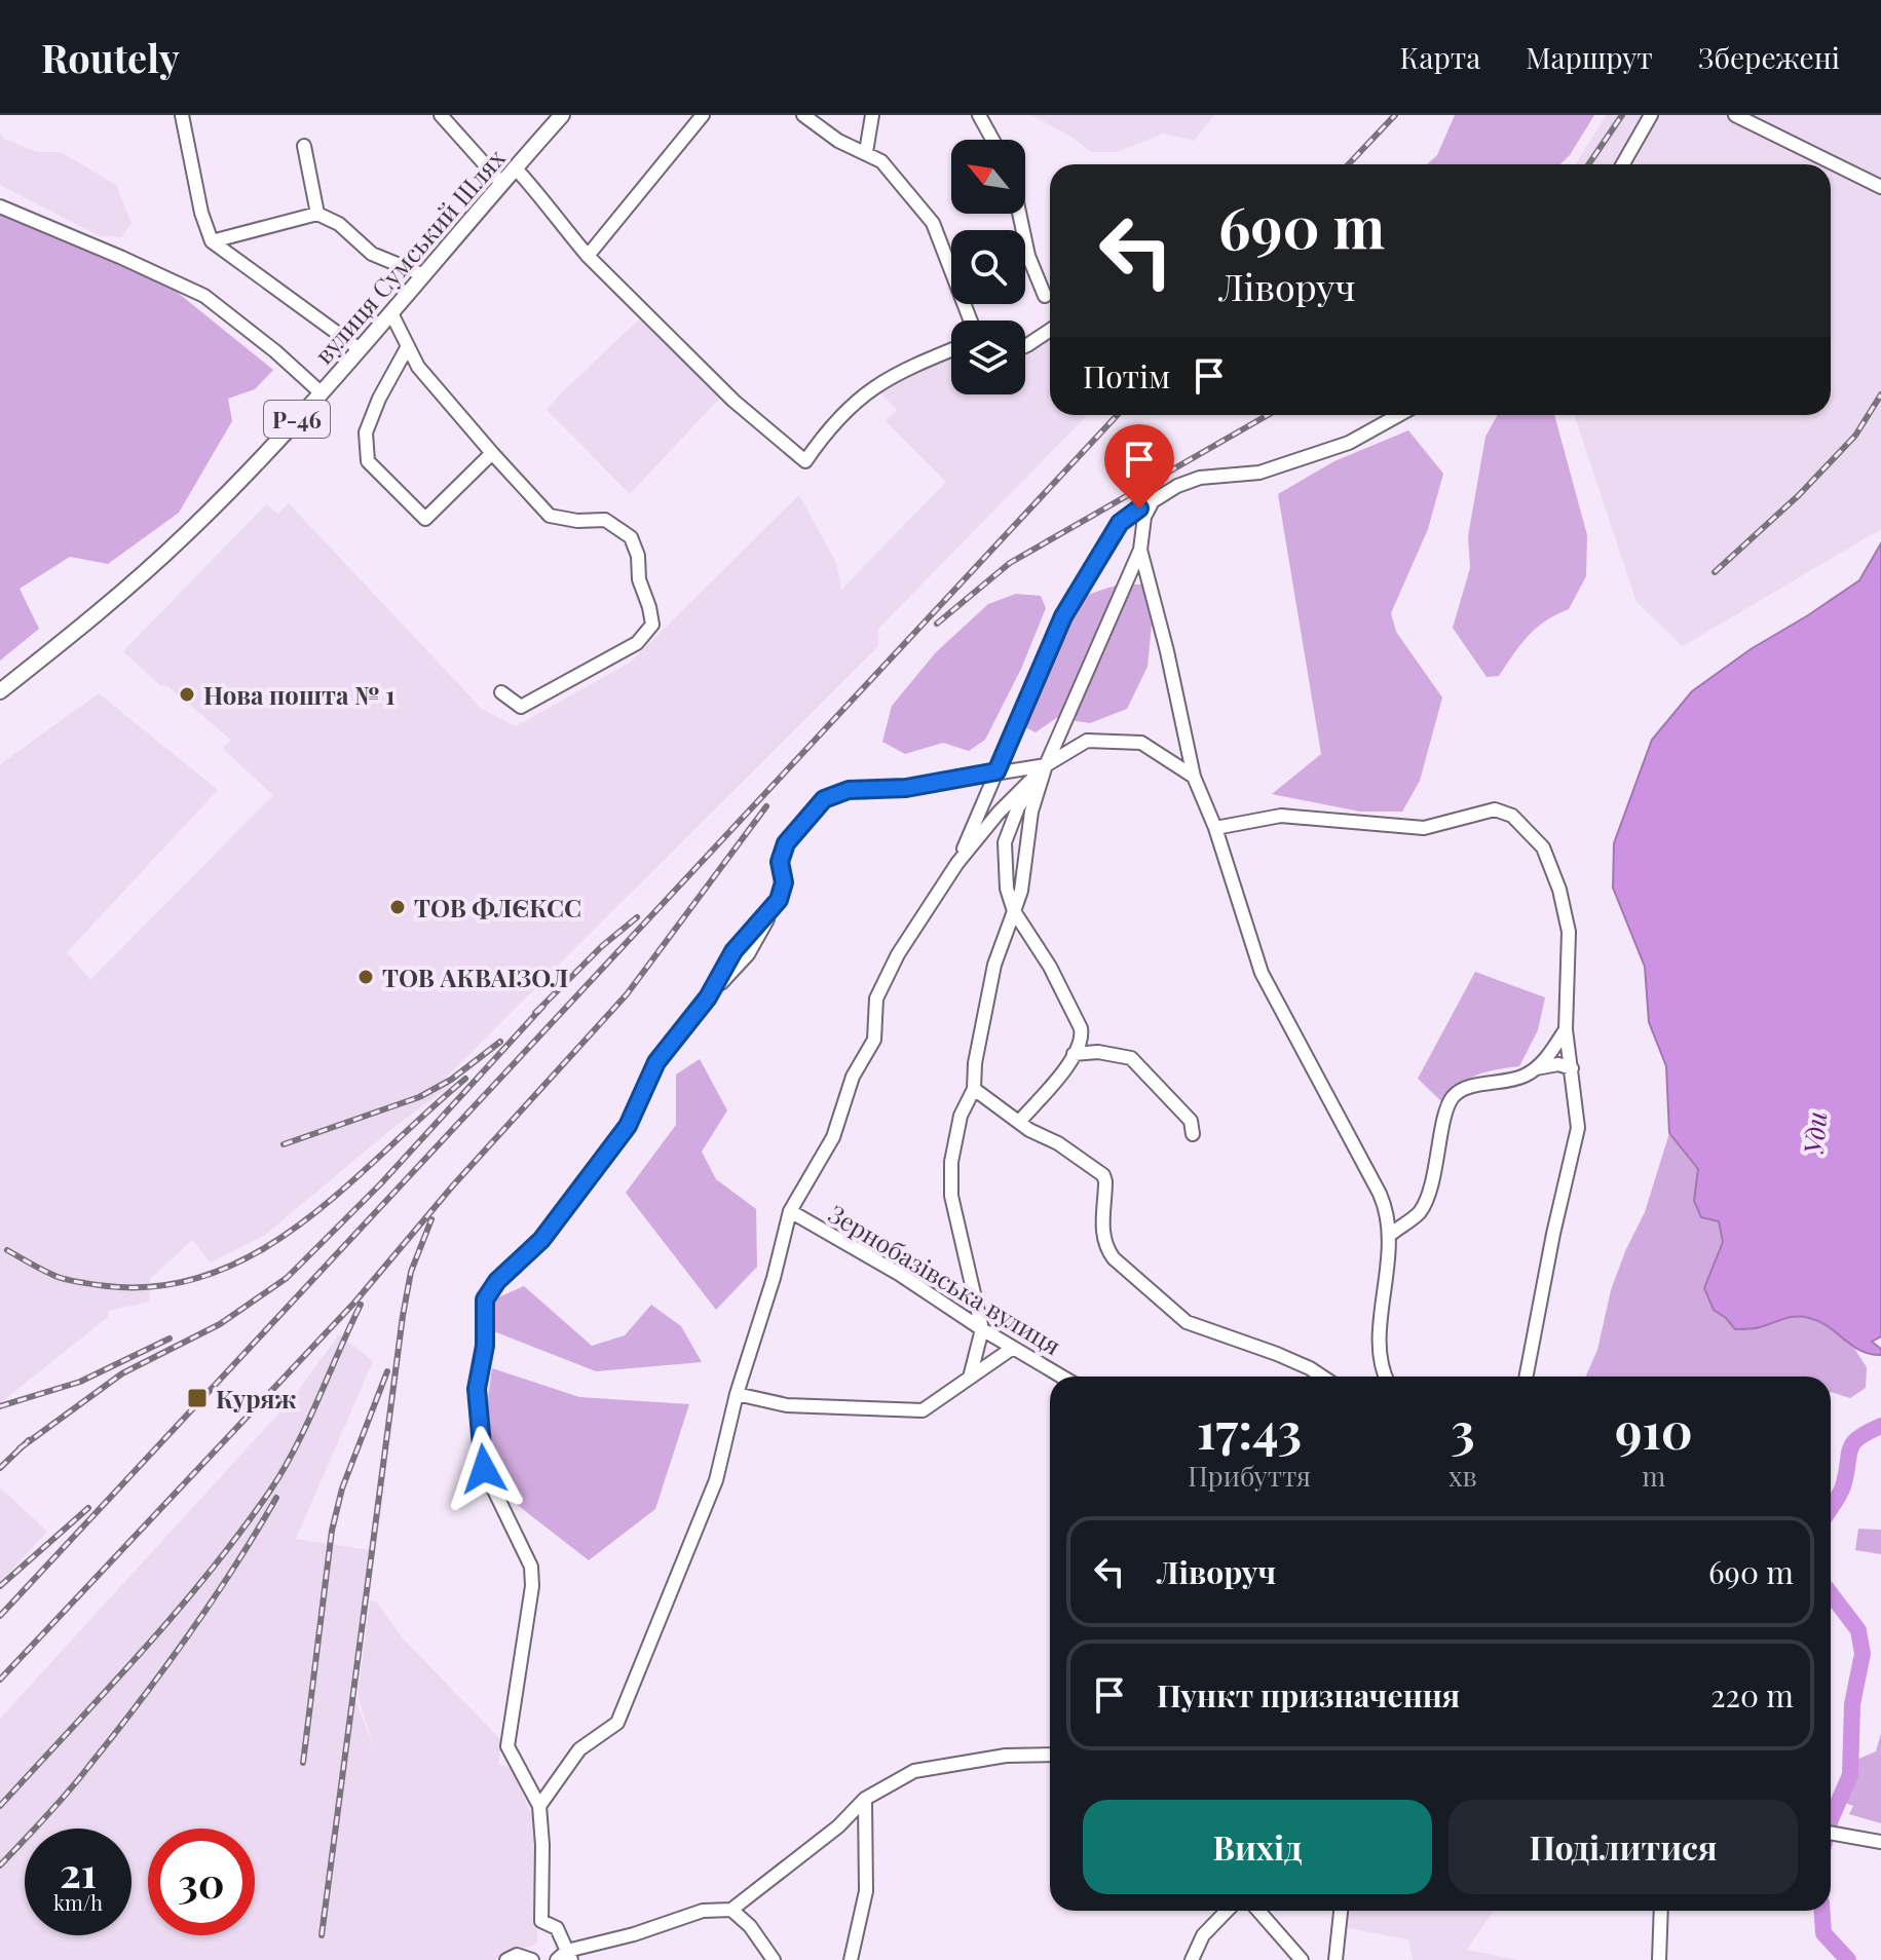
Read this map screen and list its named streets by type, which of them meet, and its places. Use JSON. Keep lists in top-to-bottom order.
{
  "streets": {
    "main road": ["вулиця Сумський Шлях", "Р-46"],
    "street": ["Зернобазівська вулиця"]
  },
  "water": ["Уди"],
  "places": {
    "other": ["Нова пошта № 1", "ТОВ ФЛЄКСС", "ТОВ АКВАІЗОЛ"],
    "transit": ["Куряж"]
  },
  "north": "top left",
  "page": {
    "header": "Routely",
    "nav": ["Карта", "Маршрут", "Збережені"],
    "turn": ["690 m", "Ліворуч"],
    "then": "Потім",
    "eta": [
      "17:43",
      "Прибуття",
      "3",
      "хв",
      "910",
      "m"
    ],
    "list": [
      {
        "name": "Ліворуч",
        "value": "690 m"
      },
      {
        "name": "Пункт призначення",
        "value": "220 m"
      }
    ],
    "buttons": ["Вихід", "Поділитися"],
    "speed": "21 km/h",
    "limit": "30"
  }
}
